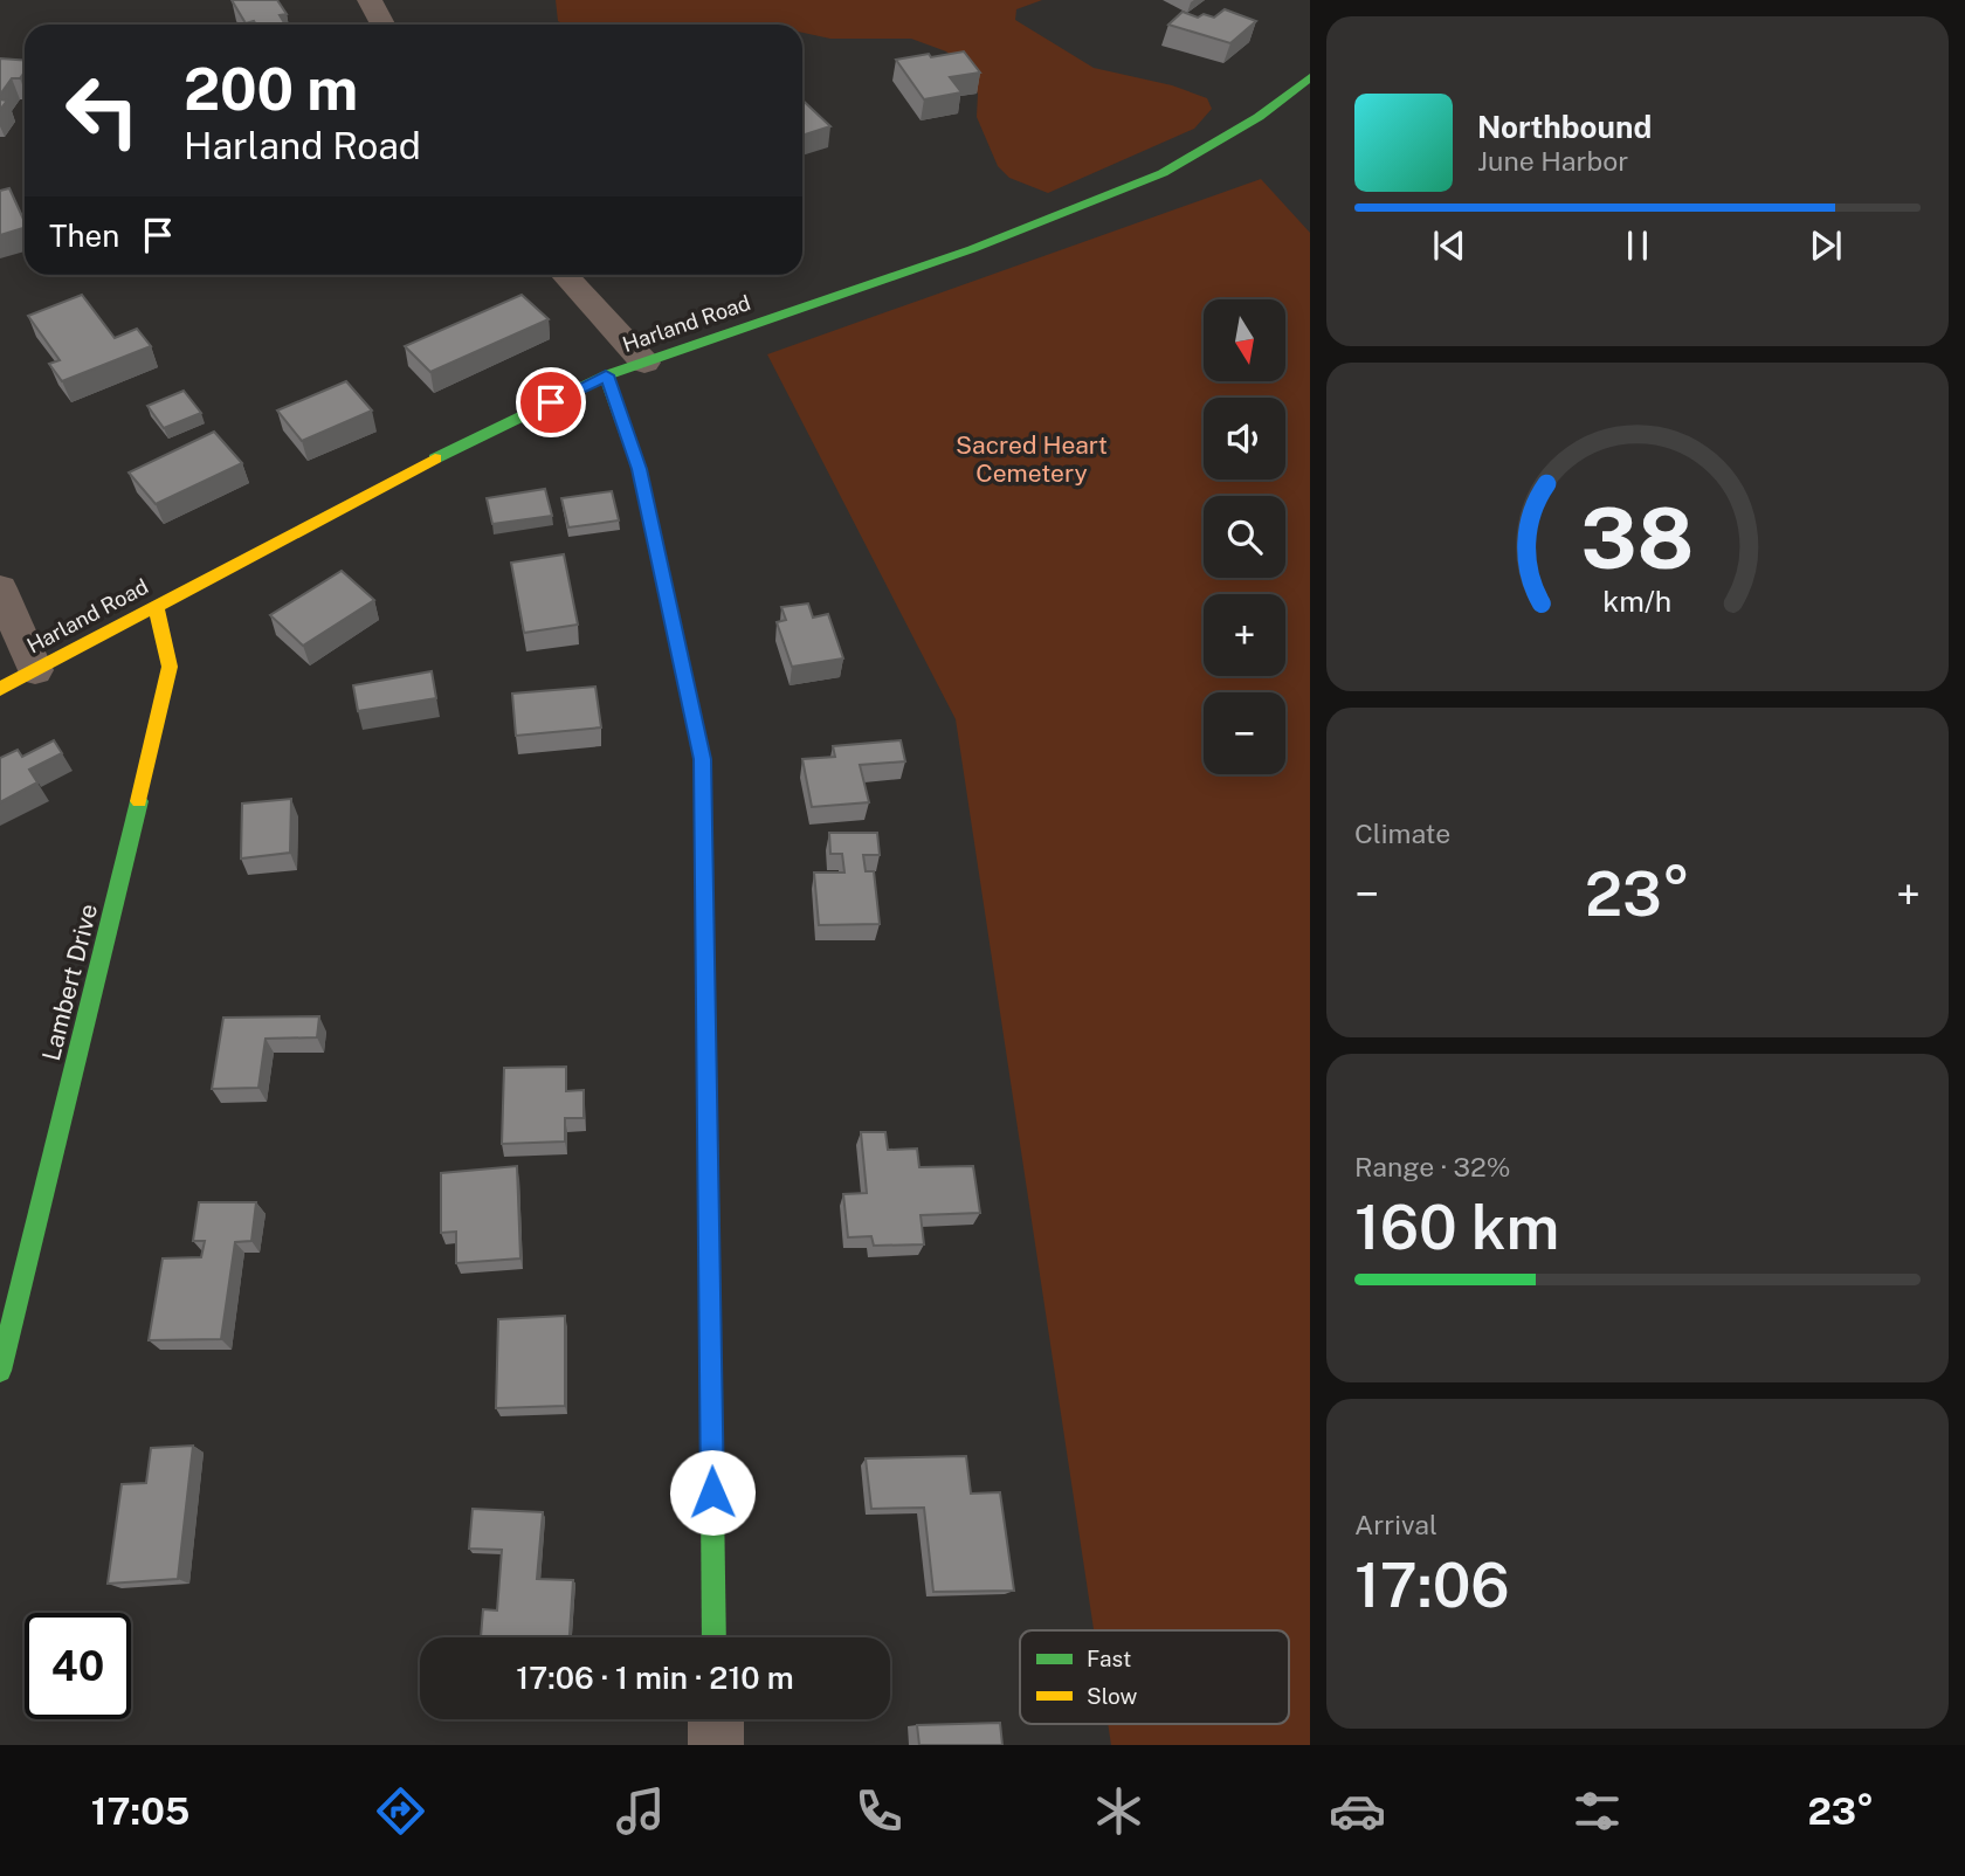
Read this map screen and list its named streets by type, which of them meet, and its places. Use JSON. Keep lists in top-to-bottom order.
{
  "streets": {
    "street": ["Harland Road", "Lambert Drive"]
  },
  "crossings": [
    ["Harland Road", "Lambert Drive"]
  ],
  "parks": ["Sacred Heart Cemetery"],
  "legend": ["Fast", "Slow"],
  "north": "bottom",
  "page": {
    "turn": ["200 m", "Harland Road"],
    "song": ["Northbound", "June Harbor"],
    "then": "Then",
    "map_buttons": ["+", "−"],
    "tile": [
      "Climate",
      ["Range · 32%", "160 km"],
      ["Arrival", "17:06"]
    ],
    "heat": ["−", "23°", "+"],
    "limit": "40",
    "trip": "17:06 · 1 min · 210 m",
    "tabs": ["17:05", "23°"],
    "gauge": ["38", "km/h"]
  }
}
